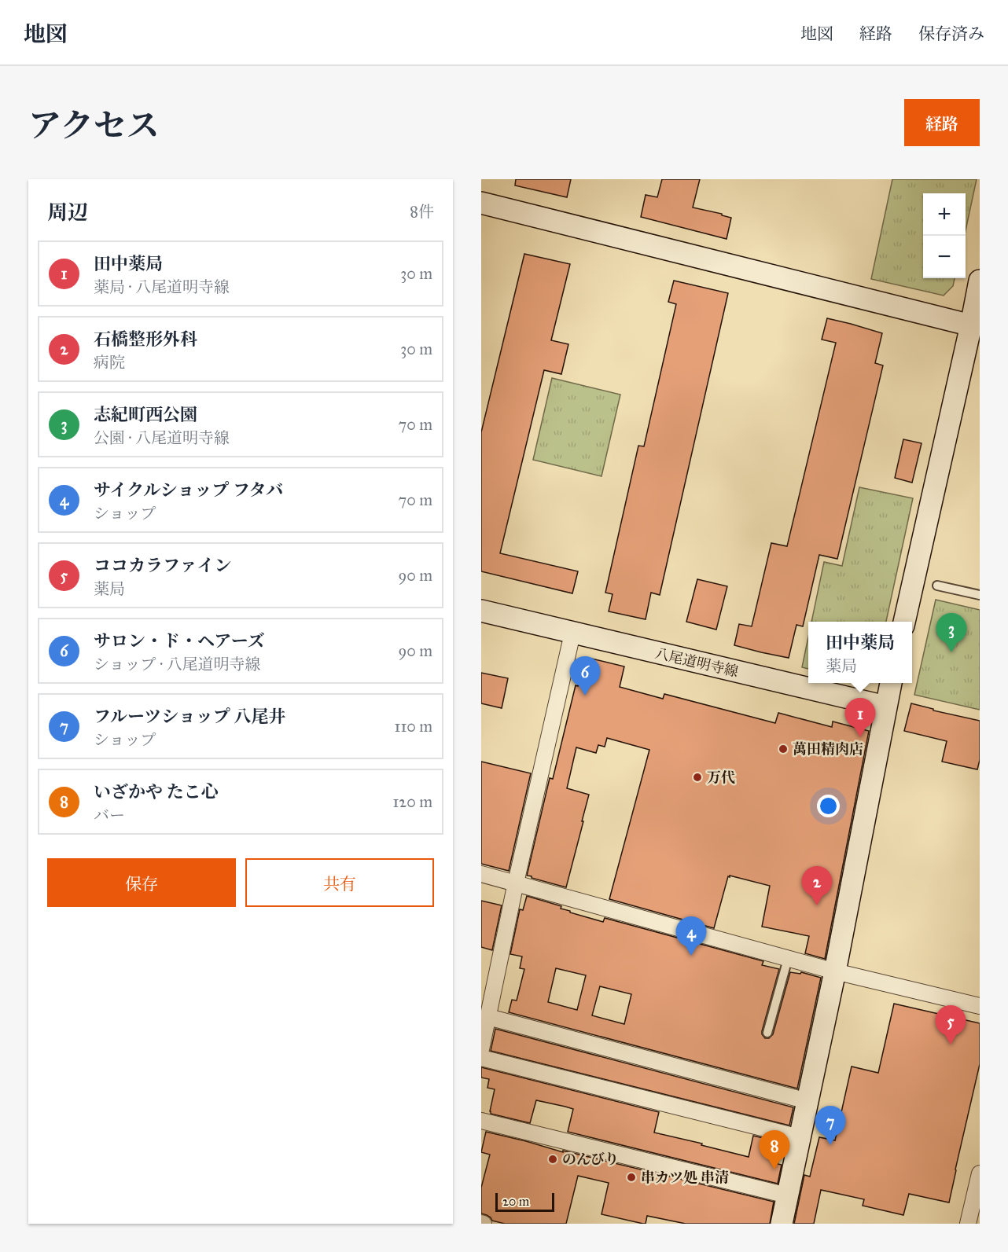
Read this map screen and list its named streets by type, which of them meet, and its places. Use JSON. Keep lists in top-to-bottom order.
{
  "streets": {
    "street": ["八尾道明寺線"]
  },
  "places": [
    "萬田精肉店",
    "万代",
    "のんびり",
    "串カツ処 串清"
  ],
  "scale_bar": "20 m",
  "page": {
    "header": "地図",
    "nav": ["地図", "経路", "保存済み"],
    "title": "アクセス",
    "buttons": [
      "経路",
      ["保存", "共有"]
    ],
    "heading": ["周辺", "8件"],
    "map_buttons": ["+", "−"],
    "list": [
      {
        "mark": "1",
        "name": "田中薬局",
        "note": "薬局 · 八尾道明寺線",
        "value": "30 m"
      },
      {
        "mark": "2",
        "name": "石橋整形外科",
        "note": "病院",
        "value": "30 m"
      },
      {
        "mark": "3",
        "name": "志紀町西公園",
        "note": "公園 · 八尾道明寺線",
        "value": "70 m"
      },
      {
        "mark": "4",
        "name": "サイクルショップ フタバ",
        "note": "ショップ",
        "value": "70 m"
      },
      {
        "mark": "5",
        "name": "ココカラファイン",
        "note": "薬局",
        "value": "90 m"
      },
      {
        "mark": "6",
        "name": "サロン・ド・ヘアーズ",
        "note": "ショップ · 八尾道明寺線",
        "value": "90 m"
      },
      {
        "mark": "7",
        "name": "フルーツショップ 八尾井",
        "note": "ショップ",
        "value": "110 m"
      },
      {
        "mark": "8",
        "name": "いざかや たこ心",
        "note": "バー",
        "value": "120 m"
      }
    ],
    "pins": [
      "3",
      "6",
      "1",
      "2",
      "4",
      "5",
      "7",
      "8"
    ],
    "popup": ["田中薬局", "薬局"],
    "scale": "20 m"
  }
}
